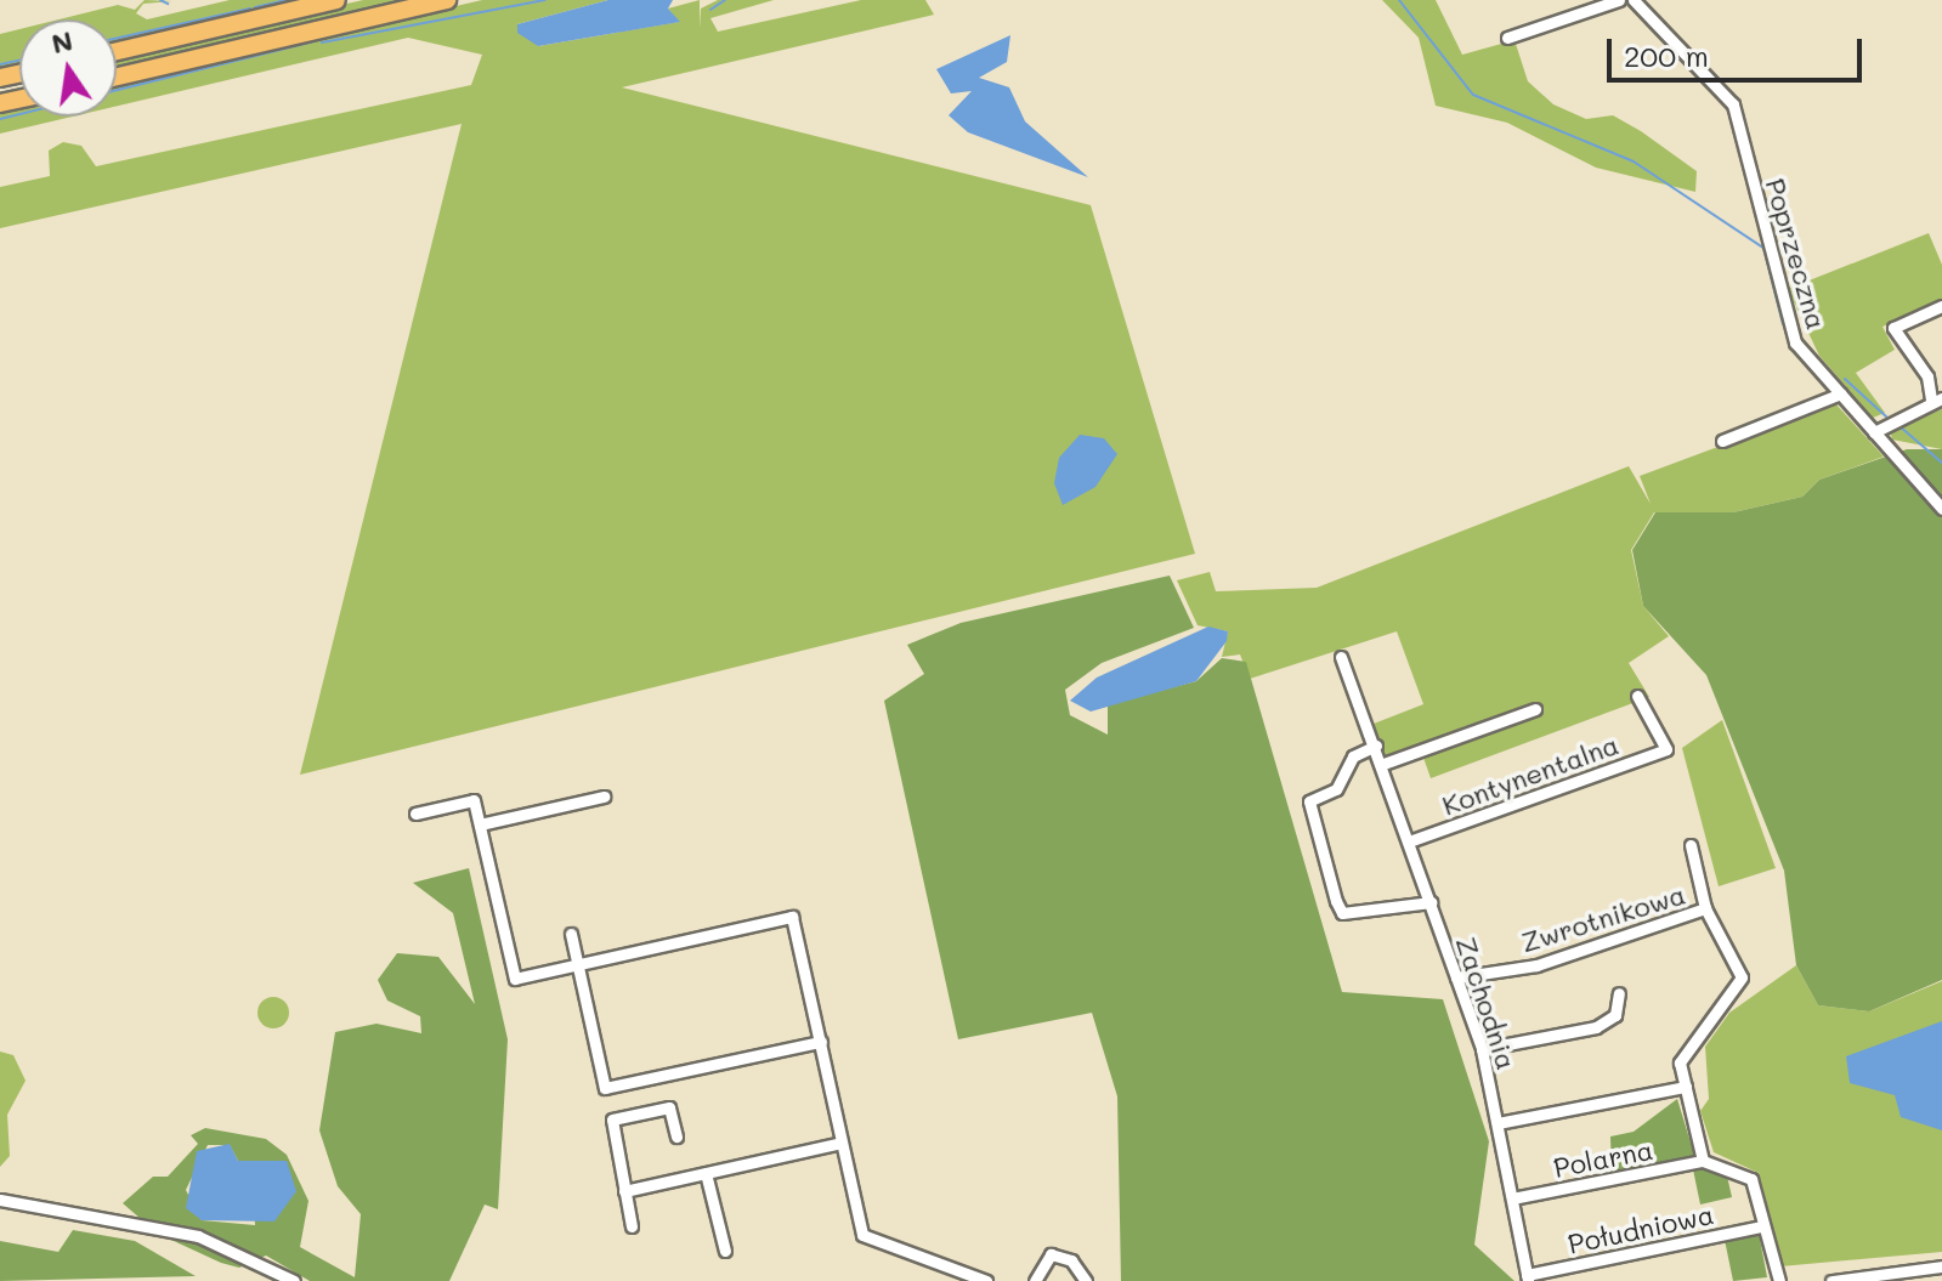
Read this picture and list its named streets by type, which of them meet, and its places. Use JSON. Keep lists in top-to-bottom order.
{
  "streets": {
    "street": [
      "Poprzeczna",
      "Kontynentalna",
      "Zwrotnikowa",
      "Zachodnia",
      "Polarna",
      "Południowa"
    ]
  },
  "crossings": [
    ["Kontynentalna", "Zachodnia"],
    ["Zwrotnikowa", "Zachodnia"],
    ["Zachodnia", "Polarna"],
    ["Zachodnia", "Południowa"]
  ],
  "scale_bar": "200 m",
  "north": "top"
}
